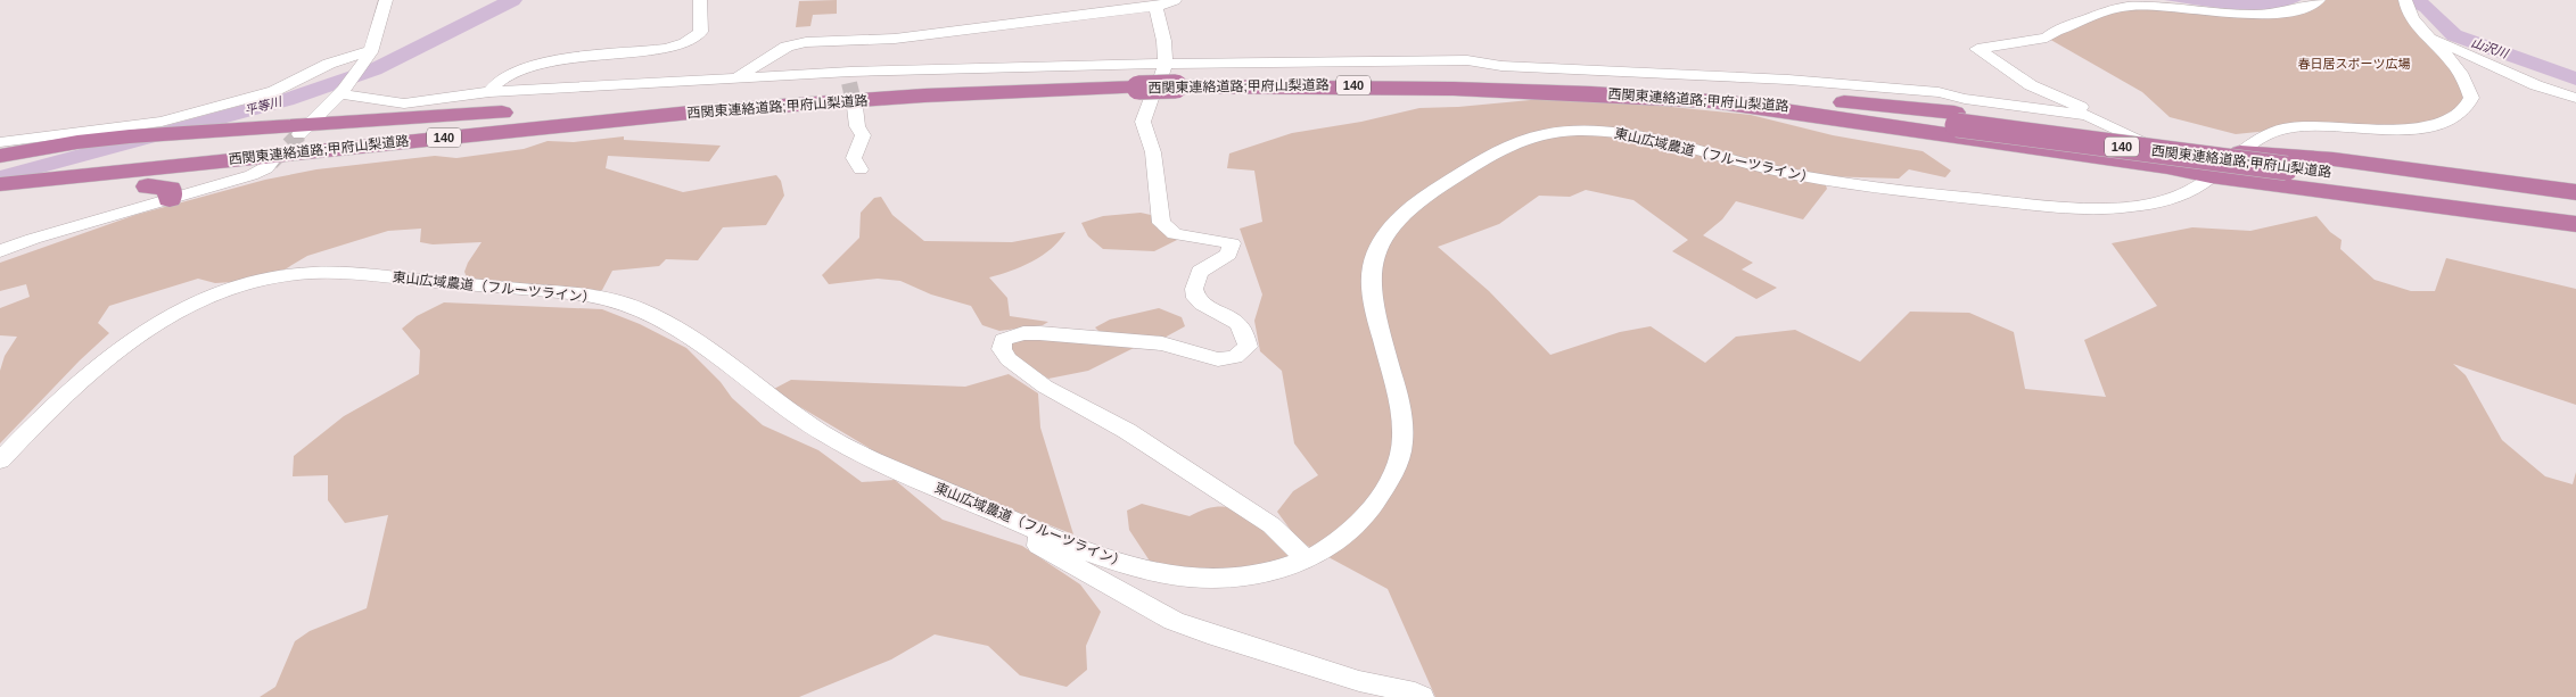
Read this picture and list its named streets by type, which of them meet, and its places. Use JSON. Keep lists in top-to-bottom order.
{
  "streets": {
    "highway": ["140", "西関東連絡道路;甲府山梨道路"],
    "street": ["東山広域農道（フルーツライン）"]
  },
  "water": ["山沢川", "平等川"],
  "parks": ["春日居スポーツ広場"]
}
